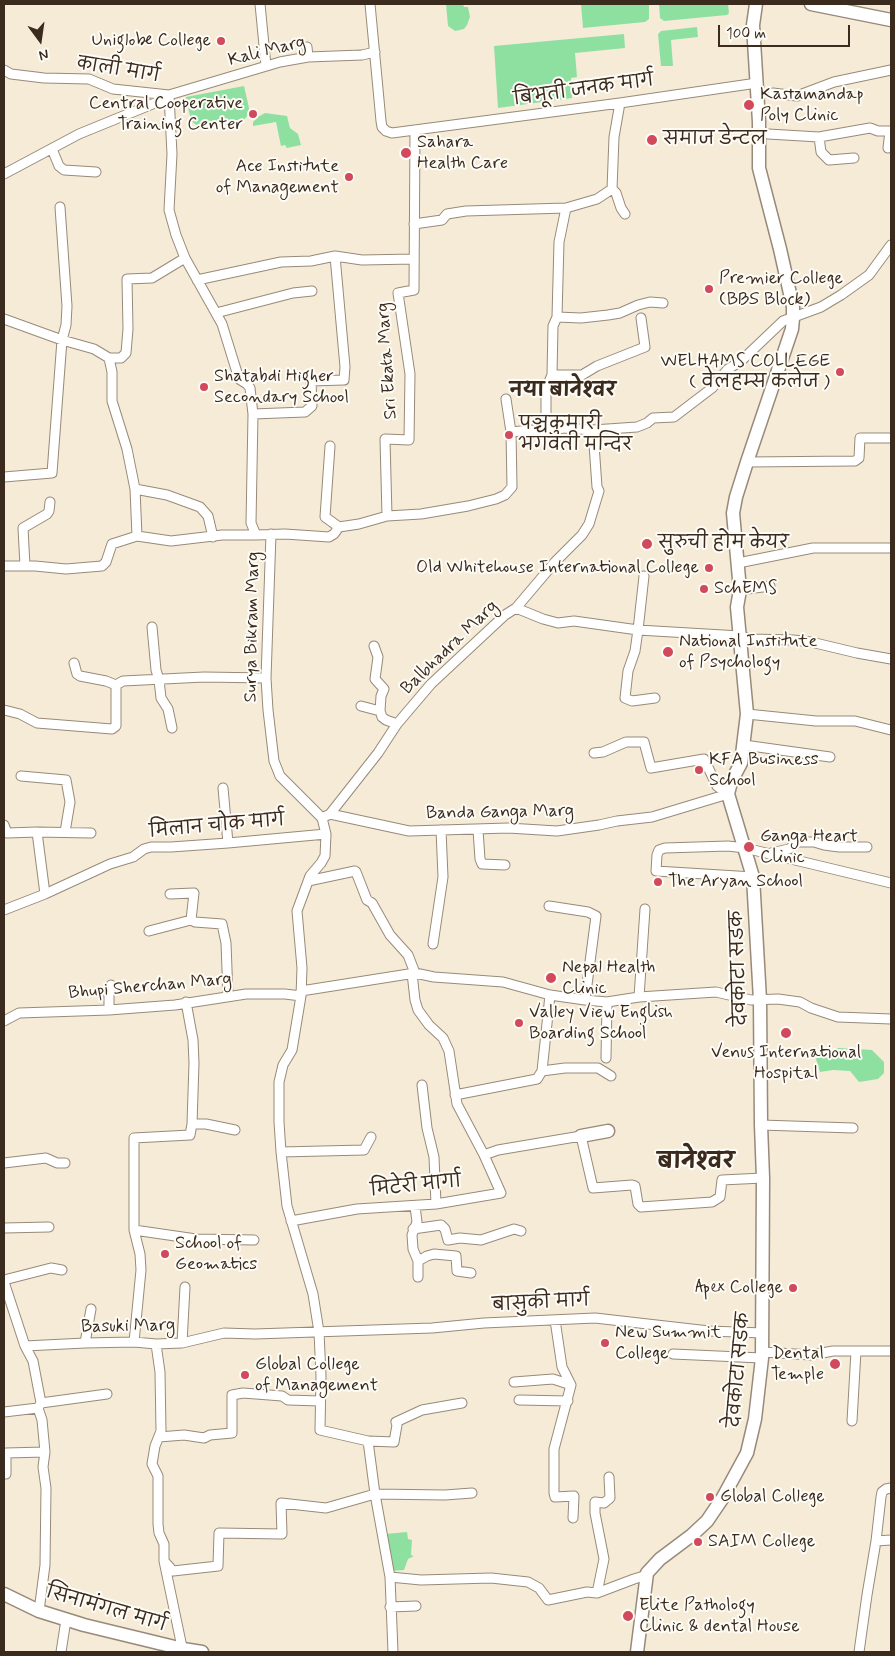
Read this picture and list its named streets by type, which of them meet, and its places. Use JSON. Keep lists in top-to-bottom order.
{
  "streets": {
    "main road": ["देवकोटा सडक", "सिनामंगल मार्ग"],
    "street": [
      "Kali Marg",
      "काली मार्ग",
      "बिभूती जनक मार्ग",
      "Sri Ekata Marg",
      "Surya Bikram Marg",
      "Balbhadra Marg",
      "Banda Ganga Marg",
      "मिलान चोक मार्ग",
      "Bhupi Sherchan Marg",
      "मिटेरी मार्गा",
      "बासुकी मार्ग",
      "Basuki Marg"
    ]
  },
  "crossings": [
    ["Kali Marg", "काली मार्ग"],
    ["Kali Marg", "बिभूती जनक मार्ग"],
    ["Kali Marg", "Surya Bikram Marg"],
    ["काली मार्ग", "Surya Bikram Marg"],
    ["बिभूती जनक मार्ग", "Sri Ekata Marg"],
    ["Surya Bikram Marg", "Balbhadra Marg"],
    ["Surya Bikram Marg", "Banda Ganga Marg"],
    ["Balbhadra Marg", "Banda Ganga Marg"],
    ["Banda Ganga Marg", "देवकोटा सडक"],
    ["देवकोटा सडक", "Bhupi Sherchan Marg"],
    ["देवकोटा सडक", "बासुकी मार्ग"],
    ["बासुकी मार्ग", "Basuki Marg"]
  ],
  "districts": ["नया बानेश्वर", "बानेश्वर"],
  "places": [
    "Uniglobe College",
    "Kastamandap Poly Clinic",
    "Central Cooperative Training Center",
    "समाज डेन्टल",
    "Sahara Health Care",
    "Ace Institute of Management",
    "Premier College (BBS Block)",
    "WELHAMS COLLEGE ( वेलहम्स कलेज )",
    "Shatabdi Higher Secondary School",
    "पञ्चकुमारी भगवती मन्दिर",
    "सुरुची होम केयर",
    "Old Whitehouse International College",
    "SchEMS",
    "National Institute of Psychology",
    "KFA Business School",
    "Ganga Heart Clinic",
    "The Aryan School",
    "Nepal Health Clinic",
    "Valley View English Boarding School",
    "Venus International Hospital",
    "School of Geomatics",
    "Apex College",
    "New Summit College",
    "Dental Temple",
    "Global College of Management",
    "Global College",
    "SAIM College",
    "Elite Pathology Clinic & dental House"
  ],
  "scale_bar": "100 m",
  "north": "bottom"
}
